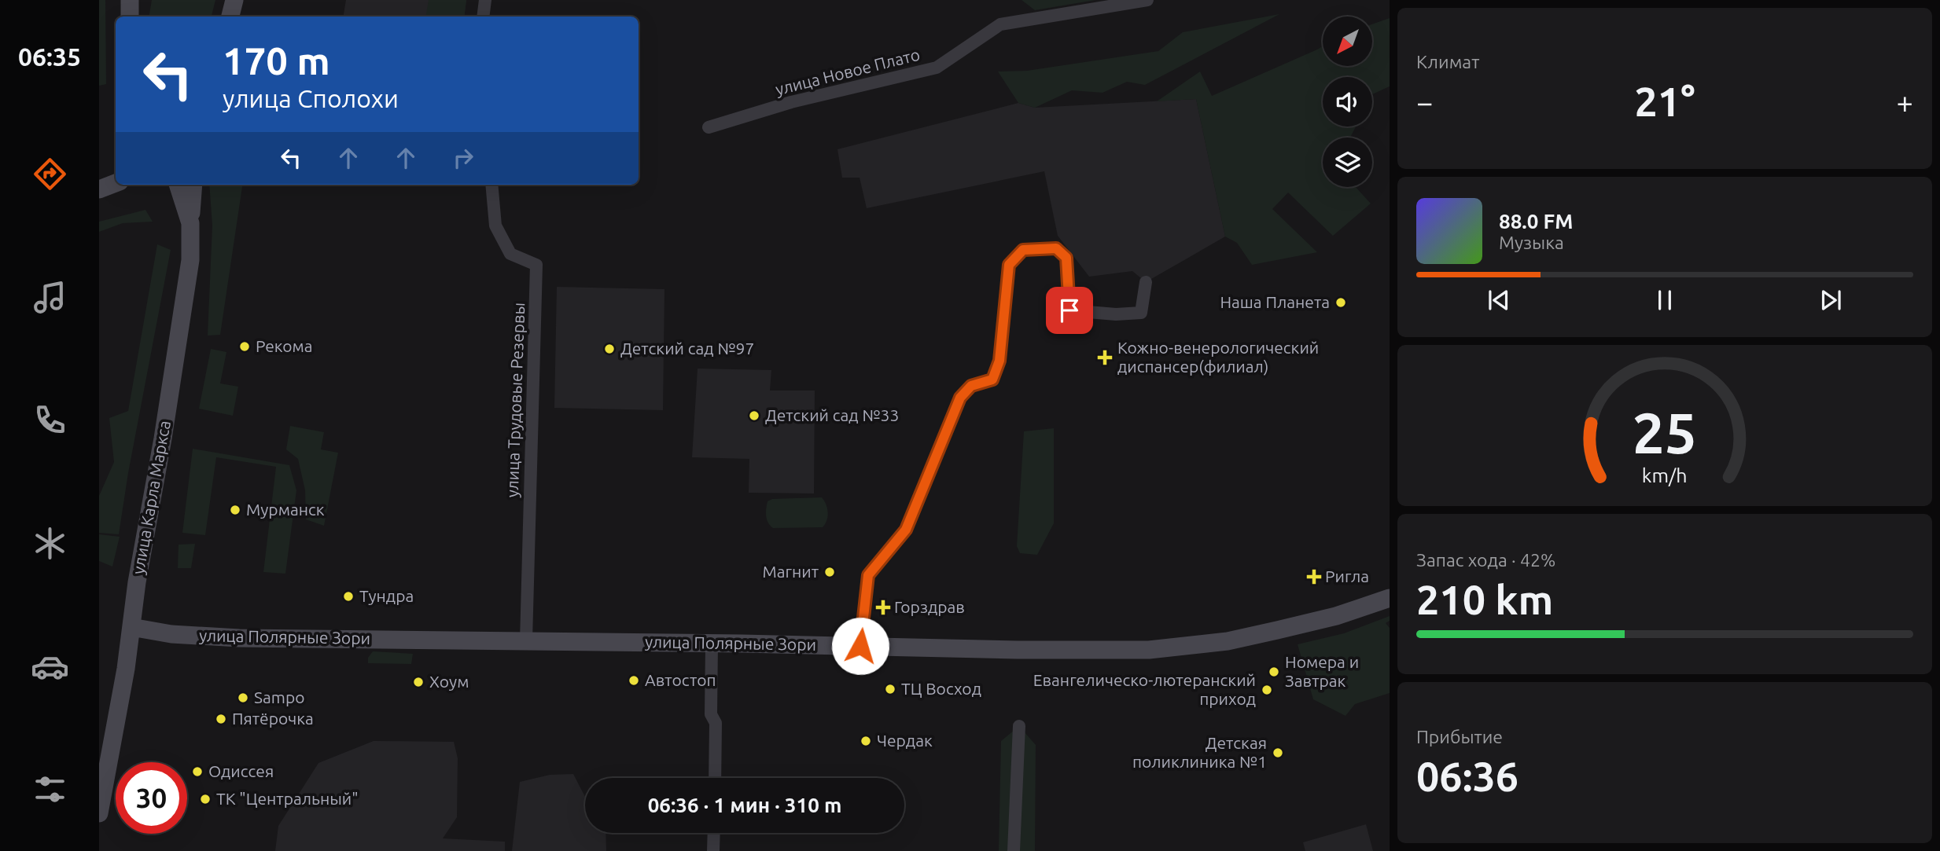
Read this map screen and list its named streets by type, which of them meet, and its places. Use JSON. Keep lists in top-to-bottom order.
{
  "streets": {
    "main road": ["улица Карла Маркса", "улица Полярные Зори"],
    "street": ["улица Новое Плато", "улица Трудовые Резервы"]
  },
  "crossings": [
    ["улица Трудовые Резервы", "улица Полярные Зори"],
    ["улица Карла Маркса", "улица Полярные Зори"]
  ],
  "places": {
    "other": [
      "Наша Планета",
      "Рекома",
      "Детский сад №97",
      "Детский сад №33",
      "Мурманск",
      "Магнит",
      "Тундра",
      "Номера и Завтрак",
      "Автостоп",
      "Хоум",
      "ТЦ Восход",
      "Евангелическо-лютеранский приход",
      "Sampo",
      "Пятёрочка",
      "Чердак",
      "Детская поликлиника №1",
      "Одиссея",
      "ТК \"Центральный\""
    ],
    "health": ["Кожно-венерологический диспансер(филиал)", "Ригла", "Горздрав"]
  },
  "north": "bottom left",
  "page": {
    "tabs": "06:35",
    "tile": [
      "Климат",
      ["Запас хода · 42%", "210 km"],
      ["Прибытие", "06:36"]
    ],
    "turn": ["170 m", "улица Сполохи"],
    "heat": ["−", "21°", "+"],
    "song": ["88.0 FM", "Музыка"],
    "limit": "30",
    "trip": "06:36 · 1 мин · 310 m",
    "gauge": ["25", "km/h"]
  }
}
